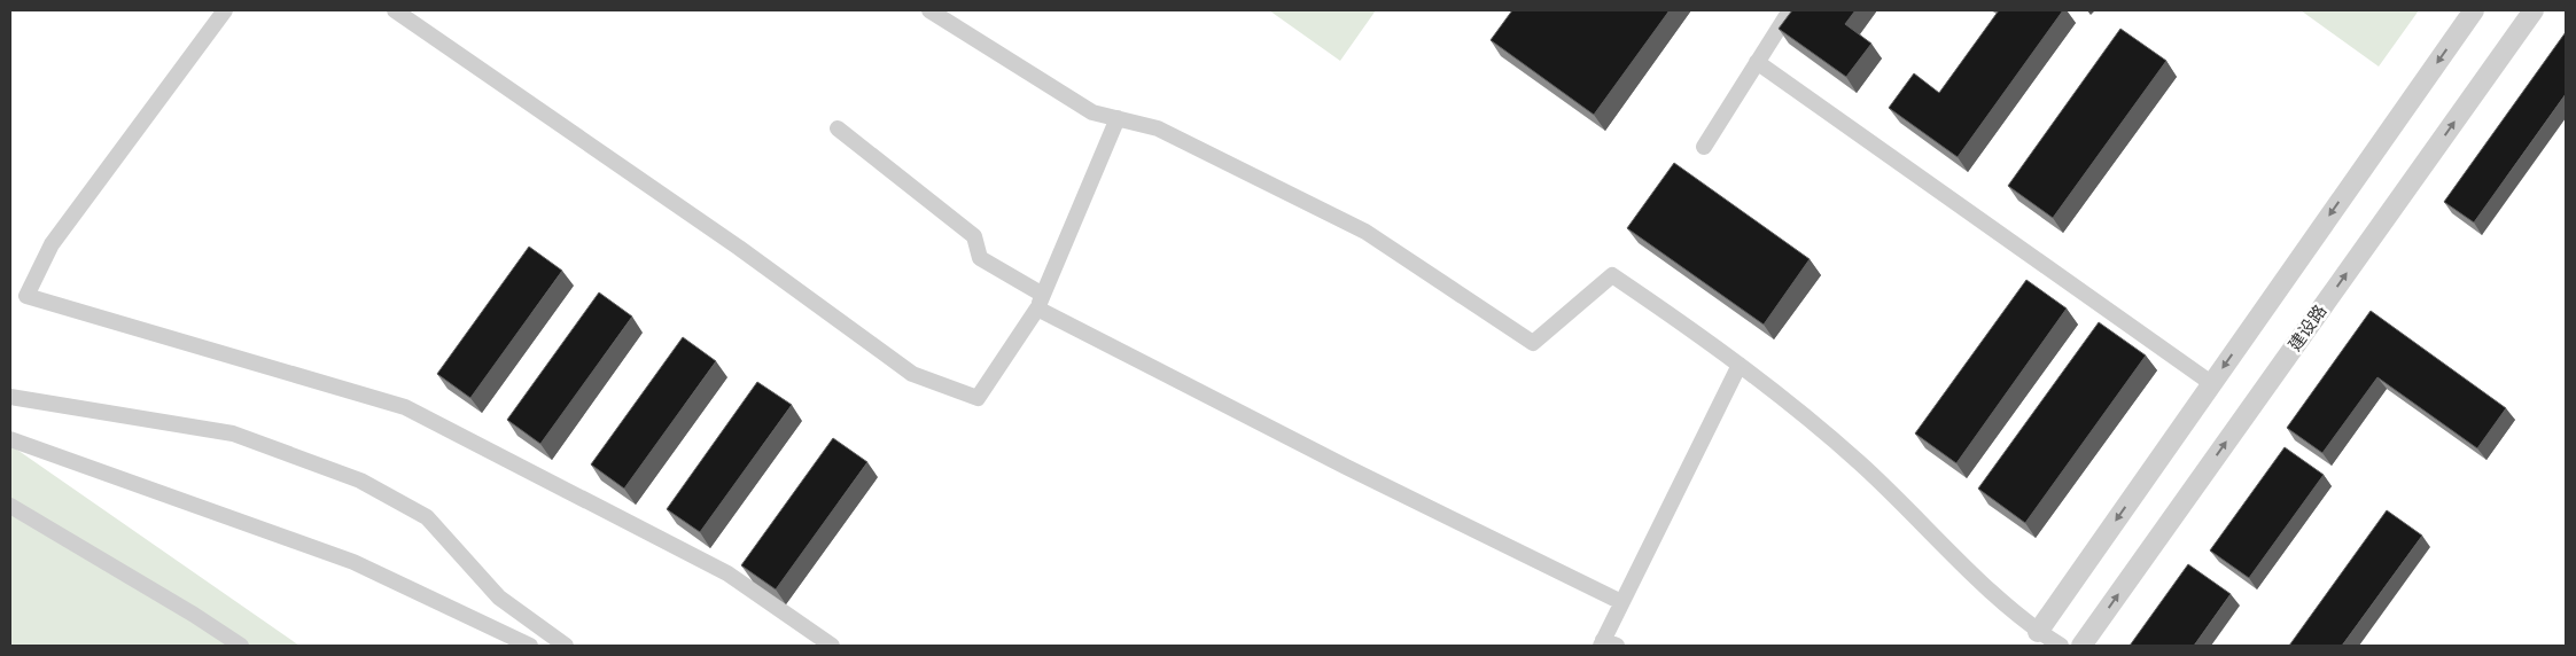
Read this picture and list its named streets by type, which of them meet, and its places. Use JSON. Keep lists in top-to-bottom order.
{
  "streets": {
    "street": ["建设路"]
  }
}
